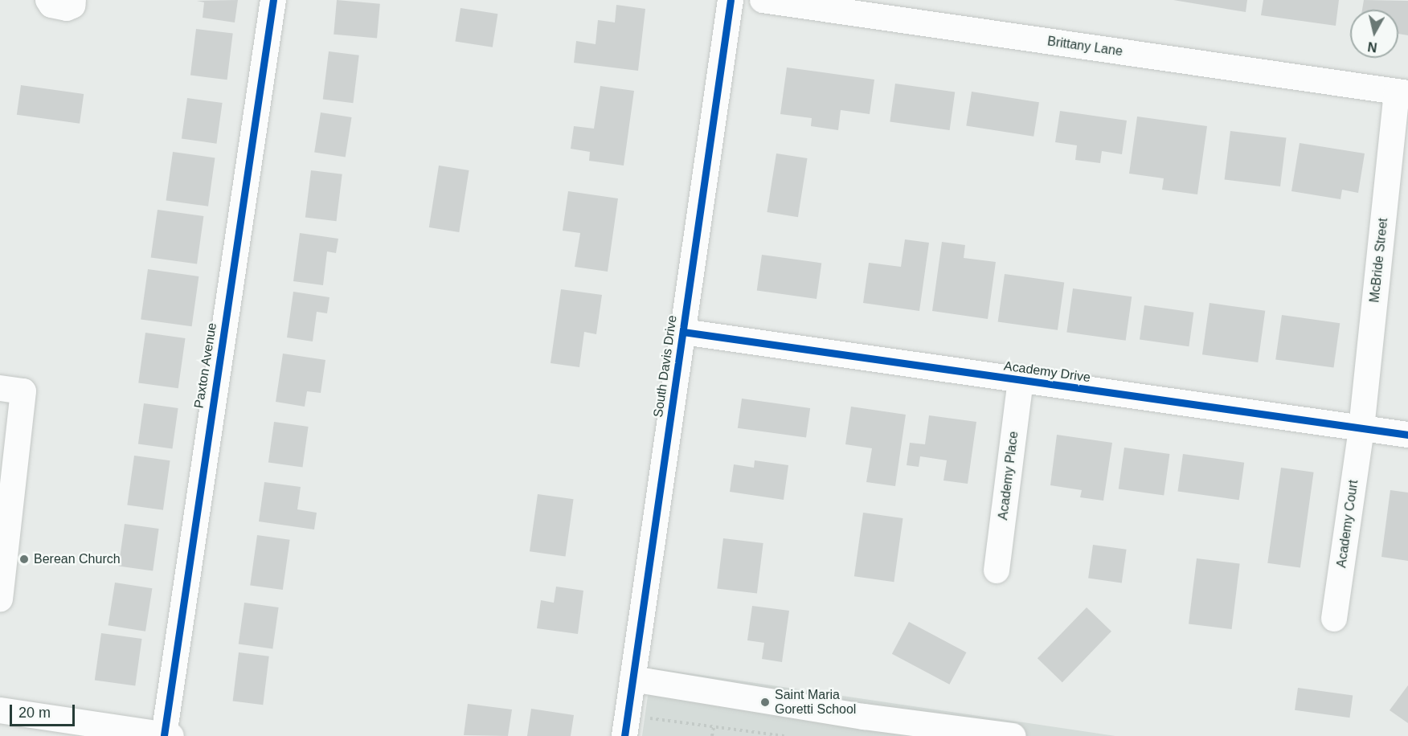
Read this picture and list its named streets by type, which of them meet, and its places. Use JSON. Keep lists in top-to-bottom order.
{
  "streets": {
    "street": [
      "Brittany Lane",
      "McBride Street",
      "Paxton Avenue",
      "South Davis Drive",
      "Academy Drive",
      "Academy Place",
      "Academy Court"
    ]
  },
  "crossings": [
    ["Brittany Lane", "McBride Street"],
    ["McBride Street", "Academy Drive"],
    ["McBride Street", "Academy Court"],
    ["South Davis Drive", "Academy Drive"],
    ["Academy Drive", "Academy Place"],
    ["Academy Drive", "Academy Court"]
  ],
  "places": ["Berean Church", "Saint Maria Goretti School"],
  "scale_bar": "20 m",
  "north": "bottom"
}
